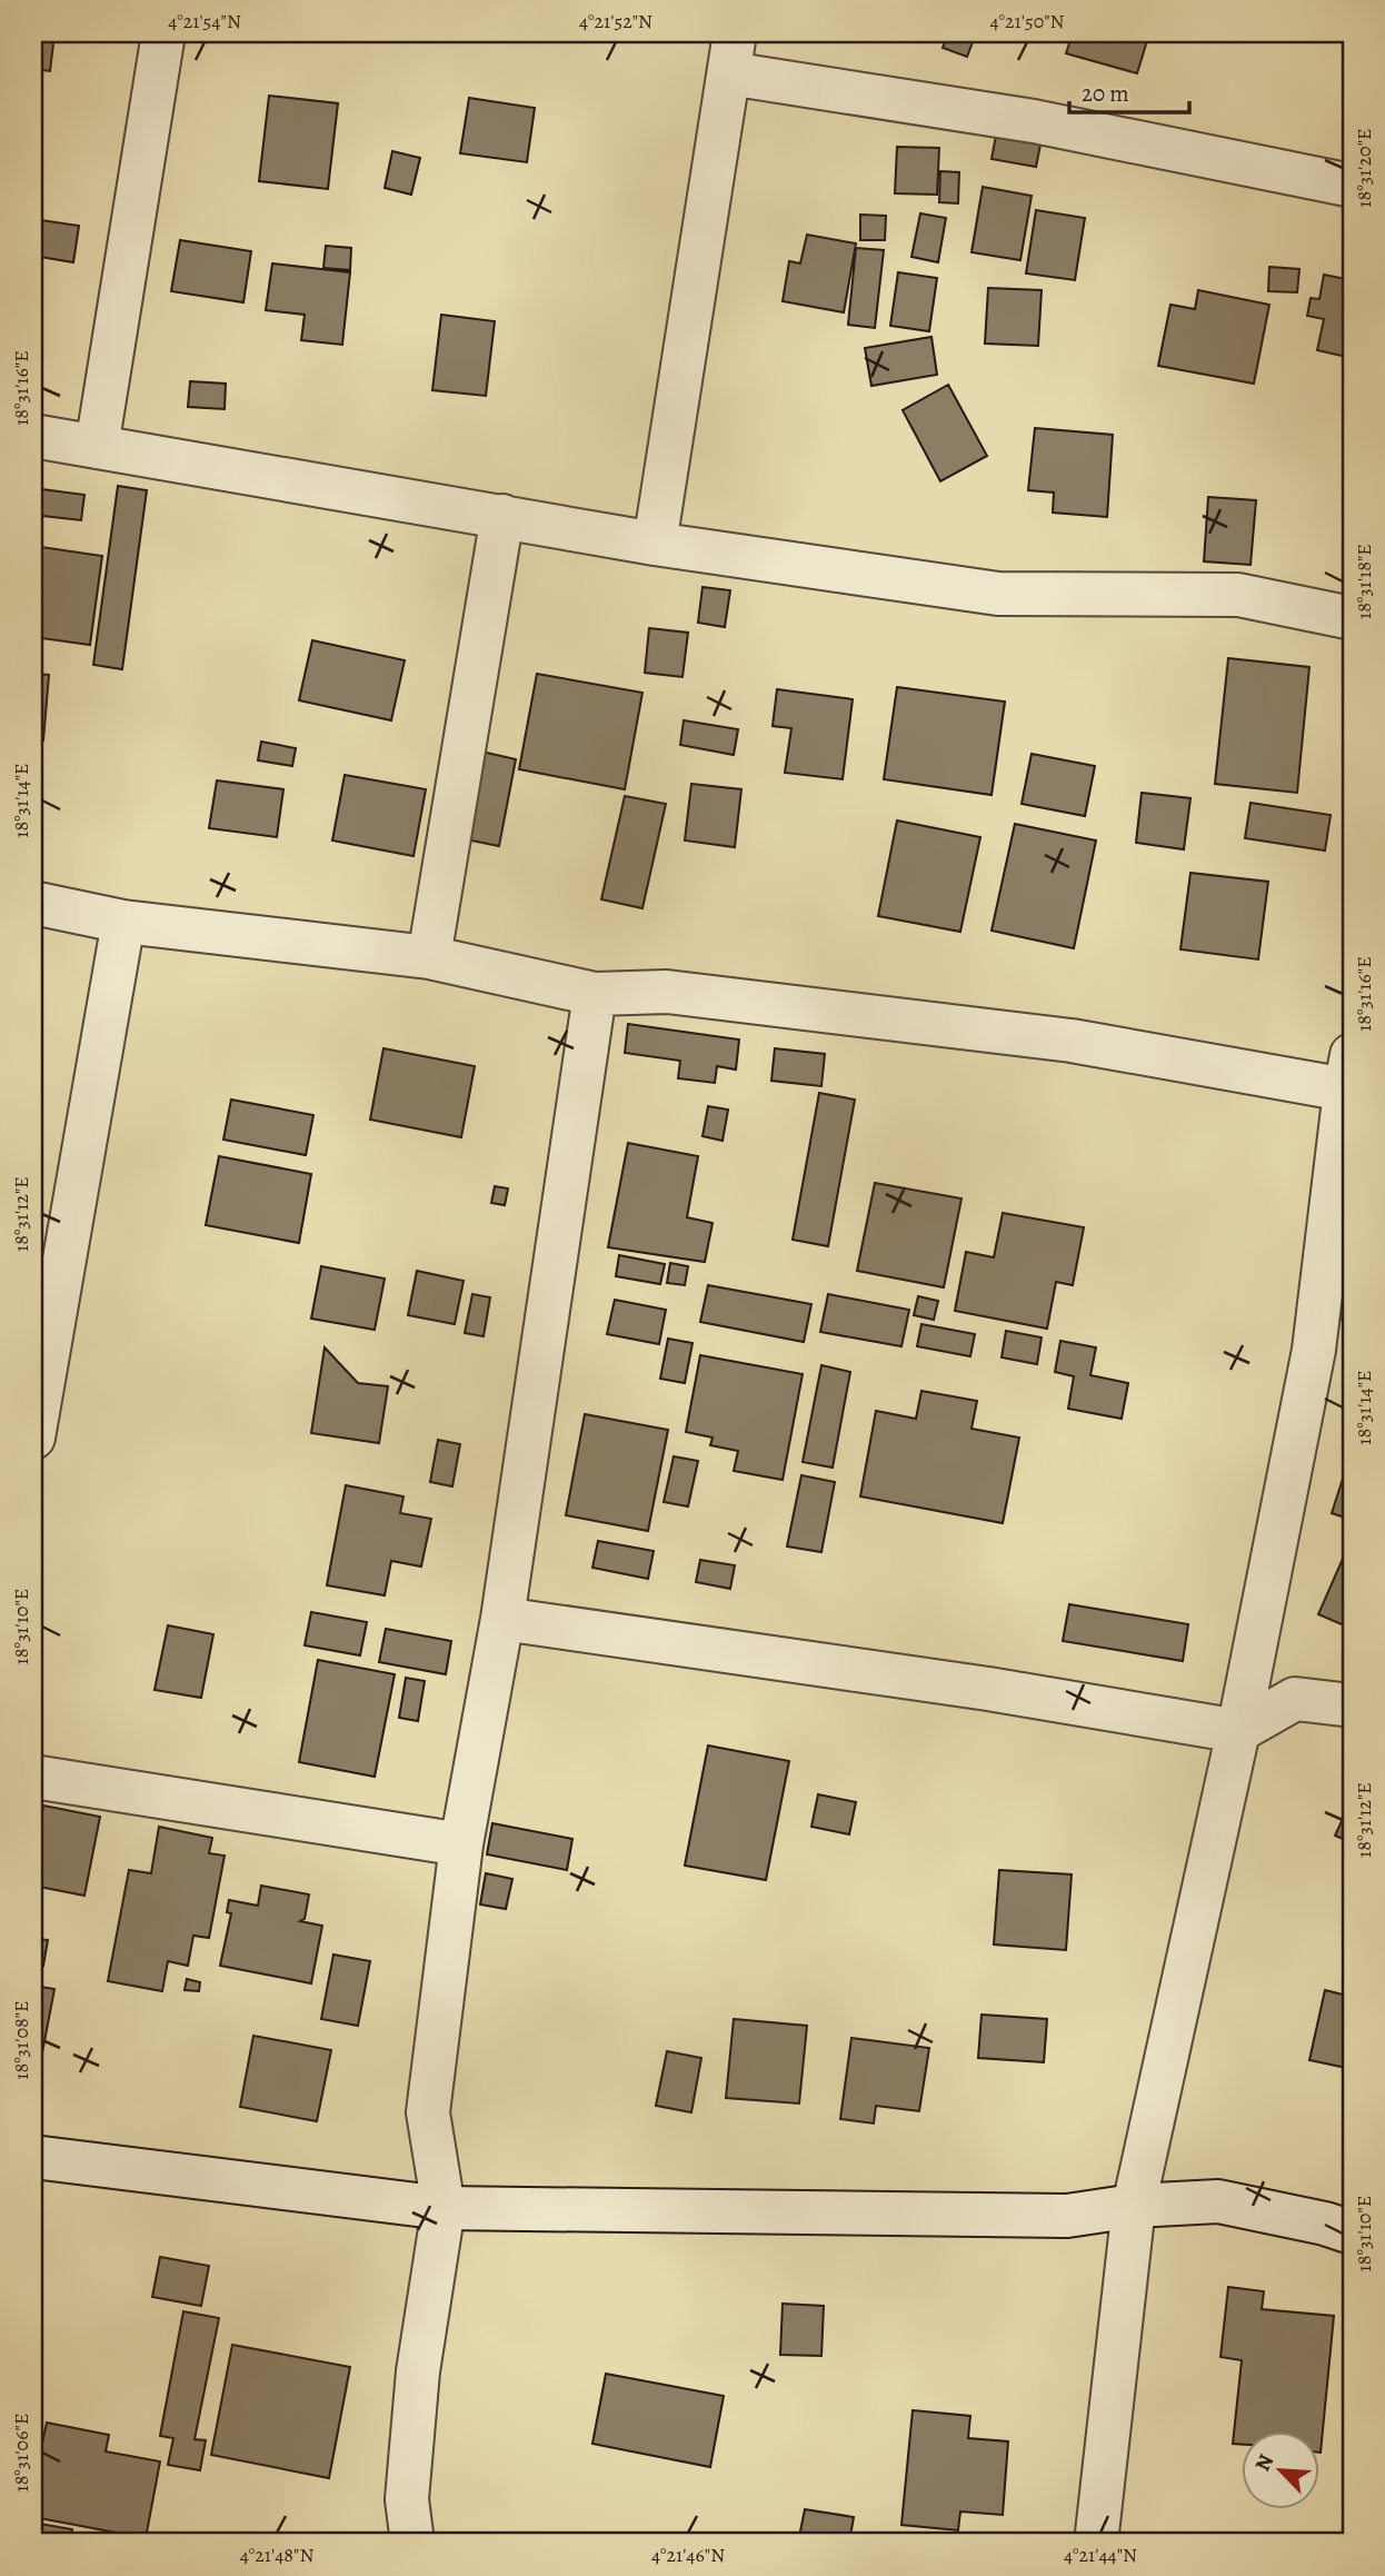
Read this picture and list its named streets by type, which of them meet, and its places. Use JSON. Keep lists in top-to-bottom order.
{
  "scale_bar": "20 m",
  "north": "top left",
  "coordinates": [
    "4°21'54\"N",
    "4°21'52\"N",
    "4°21'50\"N",
    "18°31'20\"E",
    "18°31'16\"E",
    "18°31'18\"E",
    "18°31'14\"E",
    "18°31'12\"E",
    "18°31'10\"E",
    "18°31'08\"E",
    "18°31'06\"E",
    "4°21'48\"N",
    "4°21'46\"N",
    "4°21'44\"N"
  ]
}
